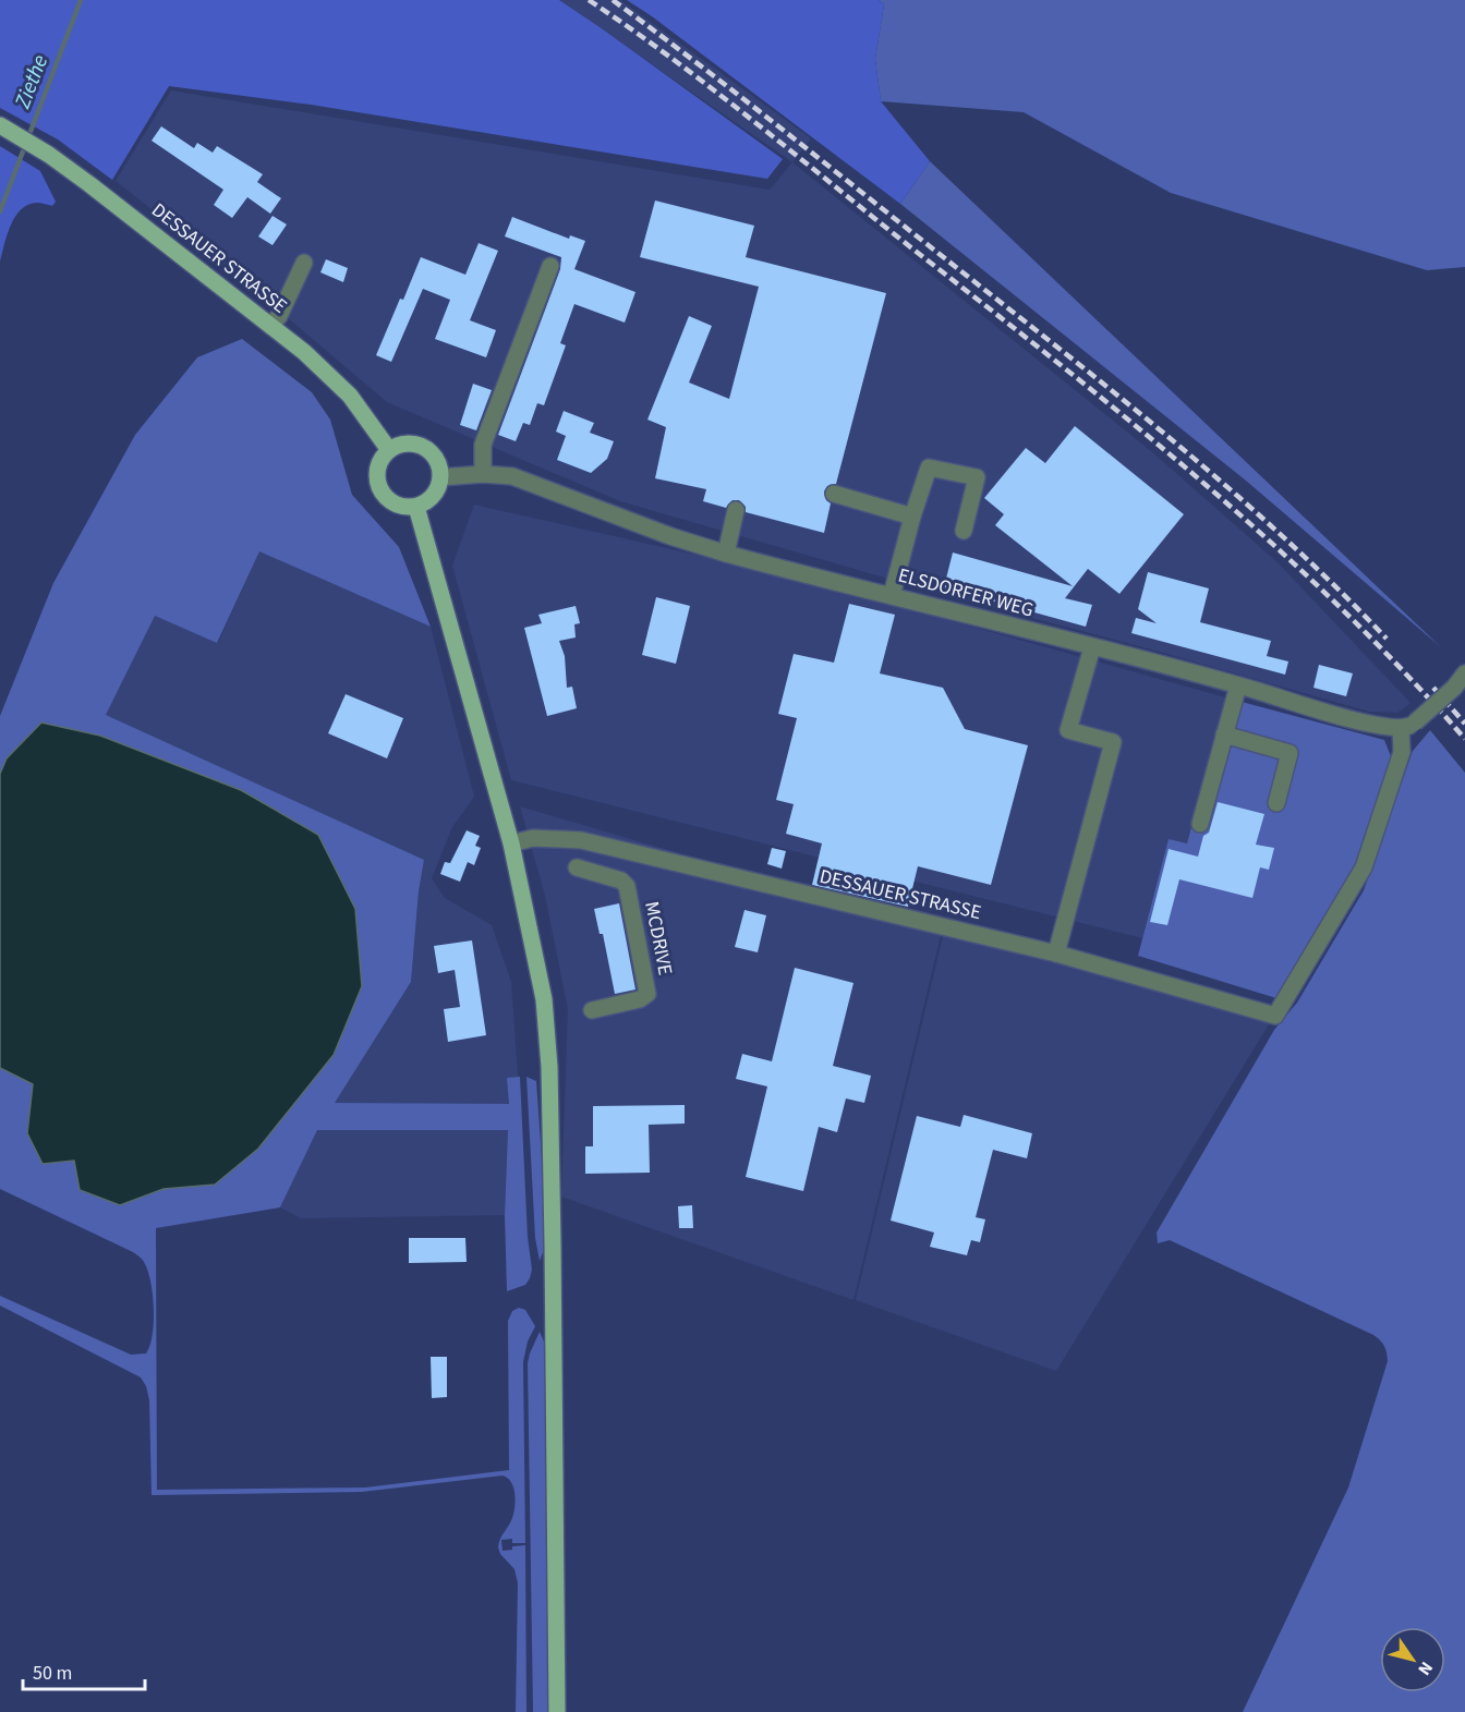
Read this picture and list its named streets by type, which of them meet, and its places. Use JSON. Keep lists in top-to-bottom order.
{
  "streets": {
    "main road": ["DESSAUER STRASSE"],
    "street": ["ELSDORFER WEG", "MCDRIVE"]
  },
  "crossings": [
    ["DESSAUER STRASSE", "ELSDORFER WEG"]
  ],
  "water": ["Ziethe"],
  "scale_bar": "50 m",
  "north": "bottom right"
}
